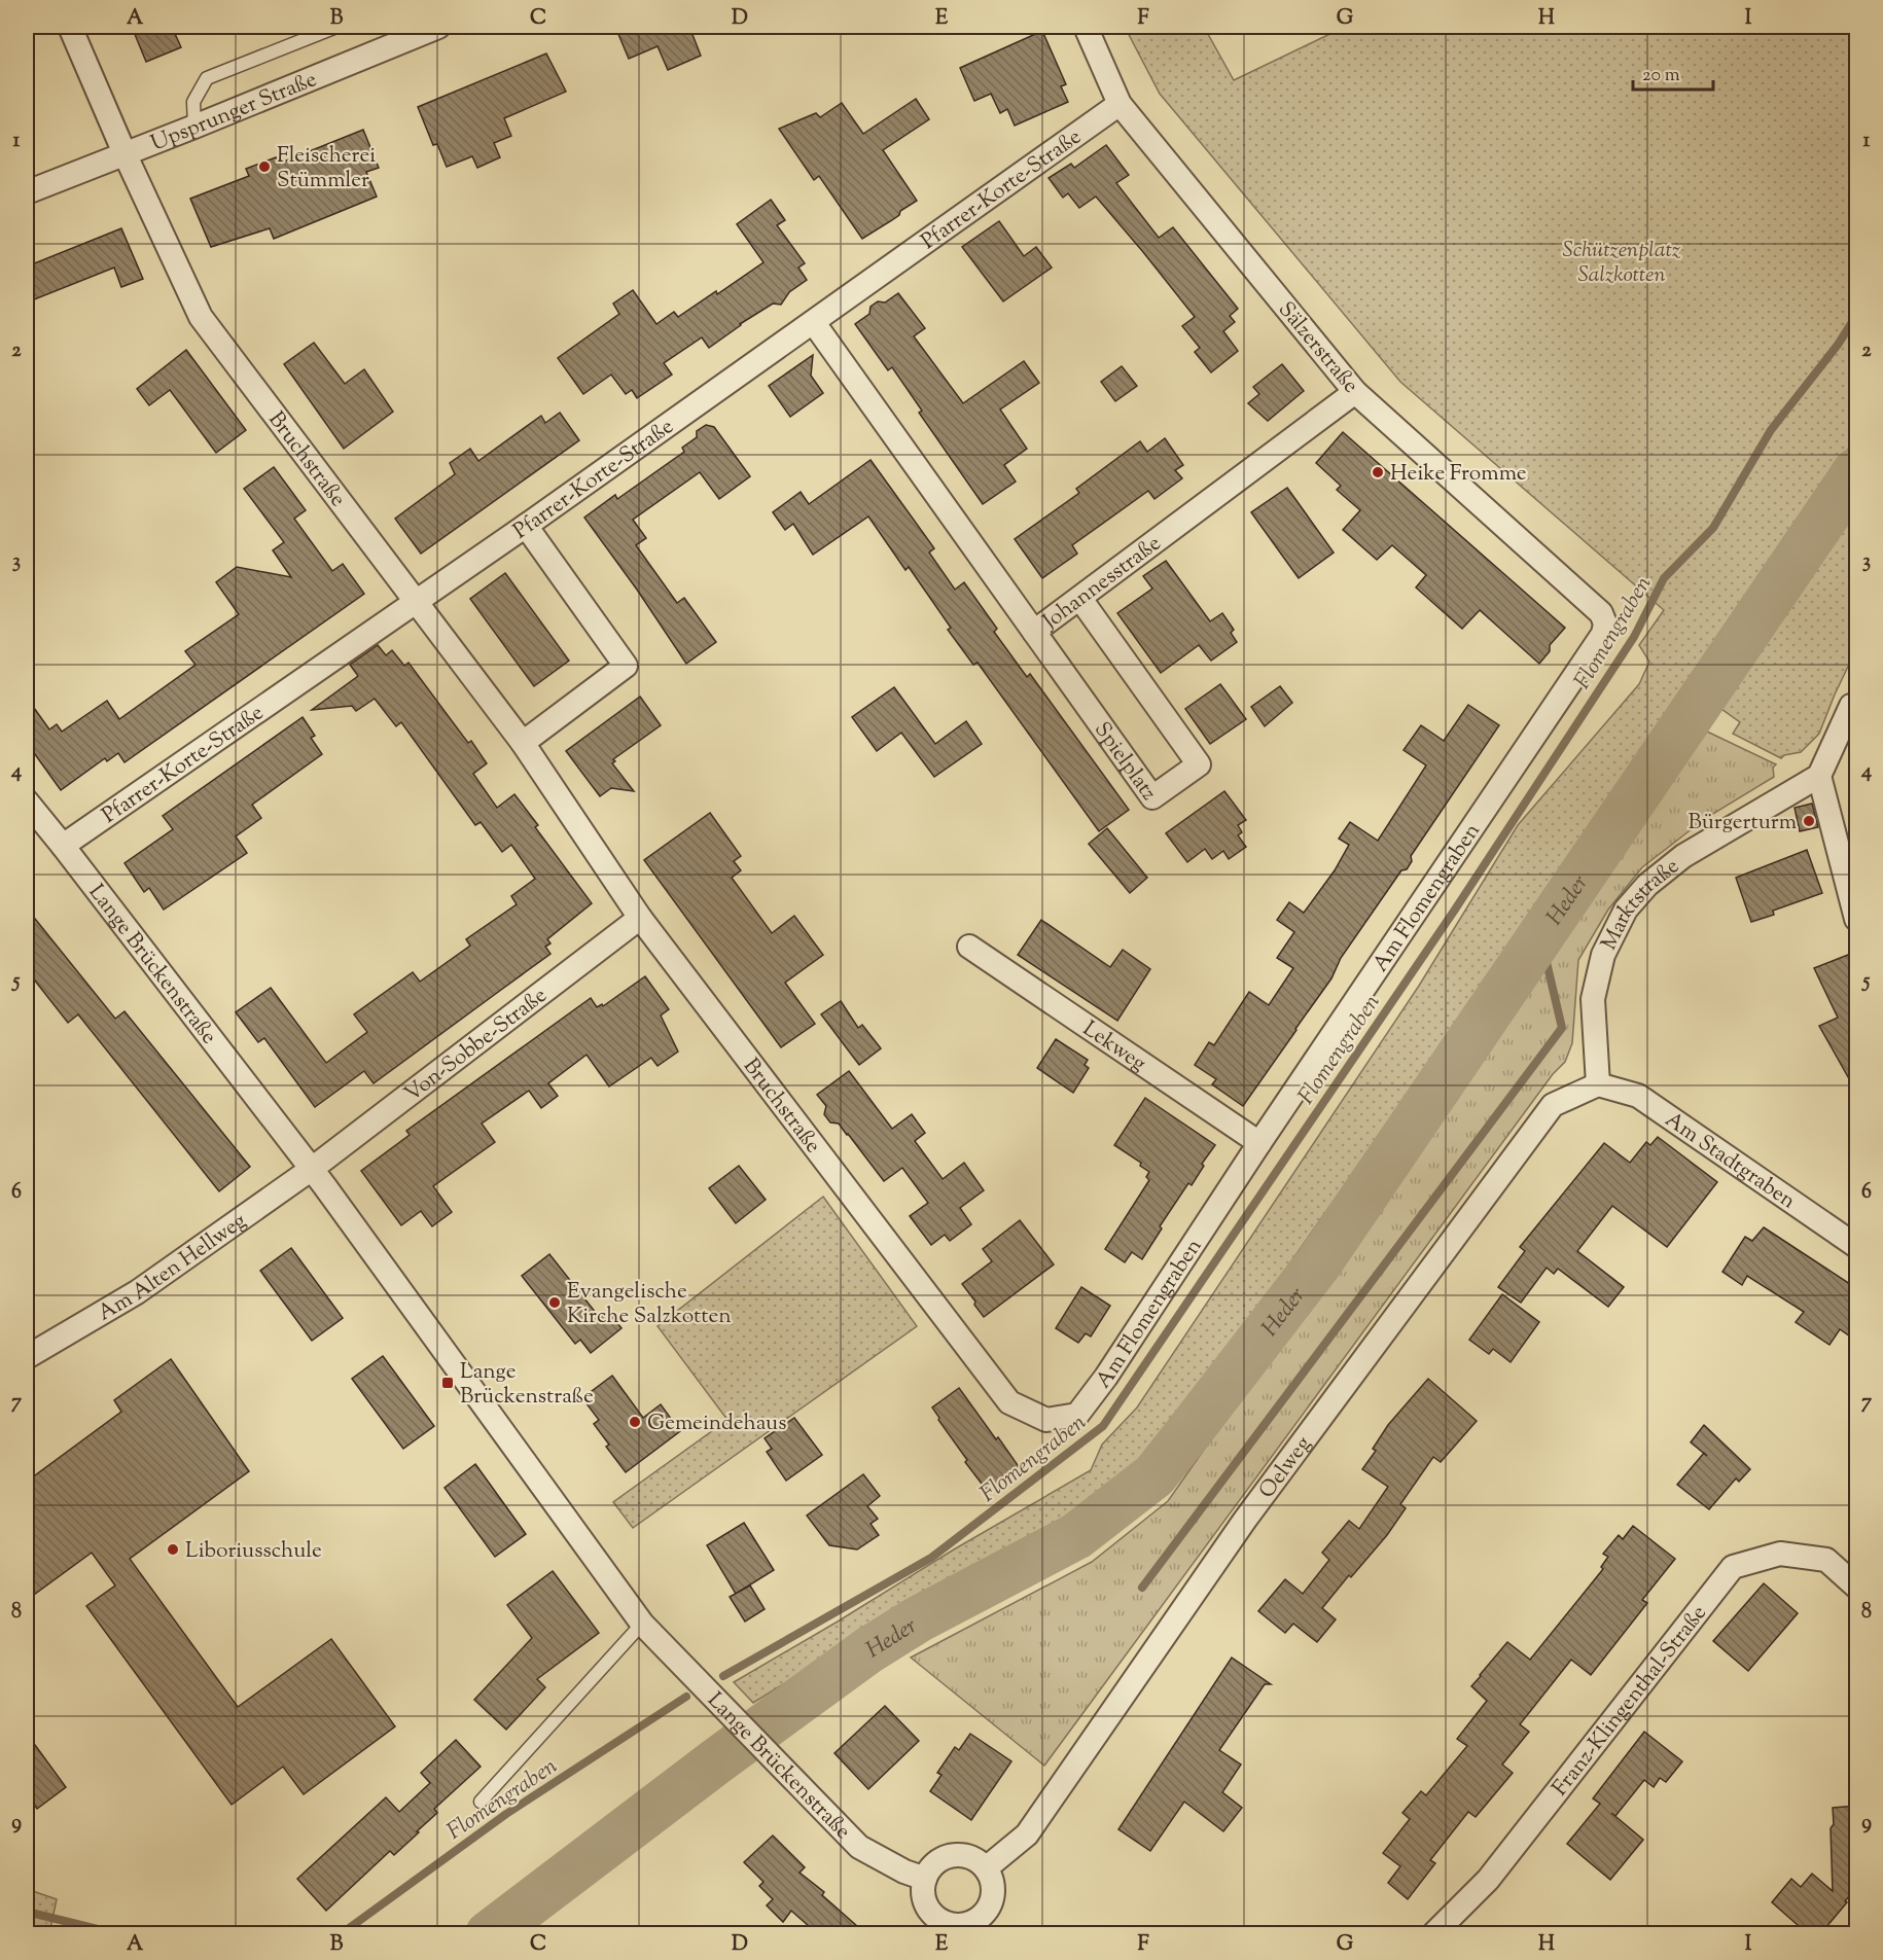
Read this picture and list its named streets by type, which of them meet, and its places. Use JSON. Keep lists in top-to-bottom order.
{
  "streets": {
    "street": [
      "Upsprunger Straße",
      "Pfarrer-Korte-Straße",
      "Sälzerstraße",
      "Bruchstraße",
      "Johannesstraße",
      "Spielplatz",
      "Am Flomengraben",
      "Marktstraße",
      "Lange Brückenstraße",
      "Von-Sobbe-Straße",
      "Lekweg",
      "Am Stadtgraben",
      "Am Alten Hellweg",
      "Oelweg",
      "Franz-Klingenthal-Straße"
    ]
  },
  "crossings": [
    ["Upsprunger Straße", "Bruchstraße"],
    ["Pfarrer-Korte-Straße", "Sälzerstraße"],
    ["Pfarrer-Korte-Straße", "Bruchstraße"],
    ["Pfarrer-Korte-Straße", "Johannesstraße"],
    ["Pfarrer-Korte-Straße", "Lange Brückenstraße"],
    ["Sälzerstraße", "Johannesstraße"],
    ["Sälzerstraße", "Am Flomengraben"],
    ["Bruchstraße", "Am Flomengraben"],
    ["Bruchstraße", "Von-Sobbe-Straße"],
    ["Johannesstraße", "Spielplatz"],
    ["Am Flomengraben", "Lekweg"],
    ["Marktstraße", "Am Stadtgraben"],
    ["Marktstraße", "Oelweg"],
    ["Lange Brückenstraße", "Von-Sobbe-Straße"],
    ["Lange Brückenstraße", "Am Alten Hellweg"],
    ["Lange Brückenstraße", "Oelweg"],
    ["Von-Sobbe-Straße", "Am Alten Hellweg"],
    ["Am Stadtgraben", "Oelweg"]
  ],
  "water": ["Flomengraben", "Heder"],
  "parks": ["Schützenplatz Salzkotten"],
  "places": {
    "other": [
      "Fleischerei Stümmler",
      "Heike Fromme",
      "Bürgerturm",
      "Evangelische Kirche Salzkotten",
      "Gemeindehaus",
      "Liboriusschule"
    ],
    "transit": ["Lange Brückenstraße"]
  },
  "scale_bar": "20 m",
  "grid": {
    "columns": [
      "A",
      "B",
      "C",
      "D",
      "E",
      "F",
      "G",
      "H",
      "I"
    ],
    "rows": [
      "1",
      "2",
      "3",
      "4",
      "5",
      "6",
      "7",
      "8",
      "9"
    ]
  }
}
